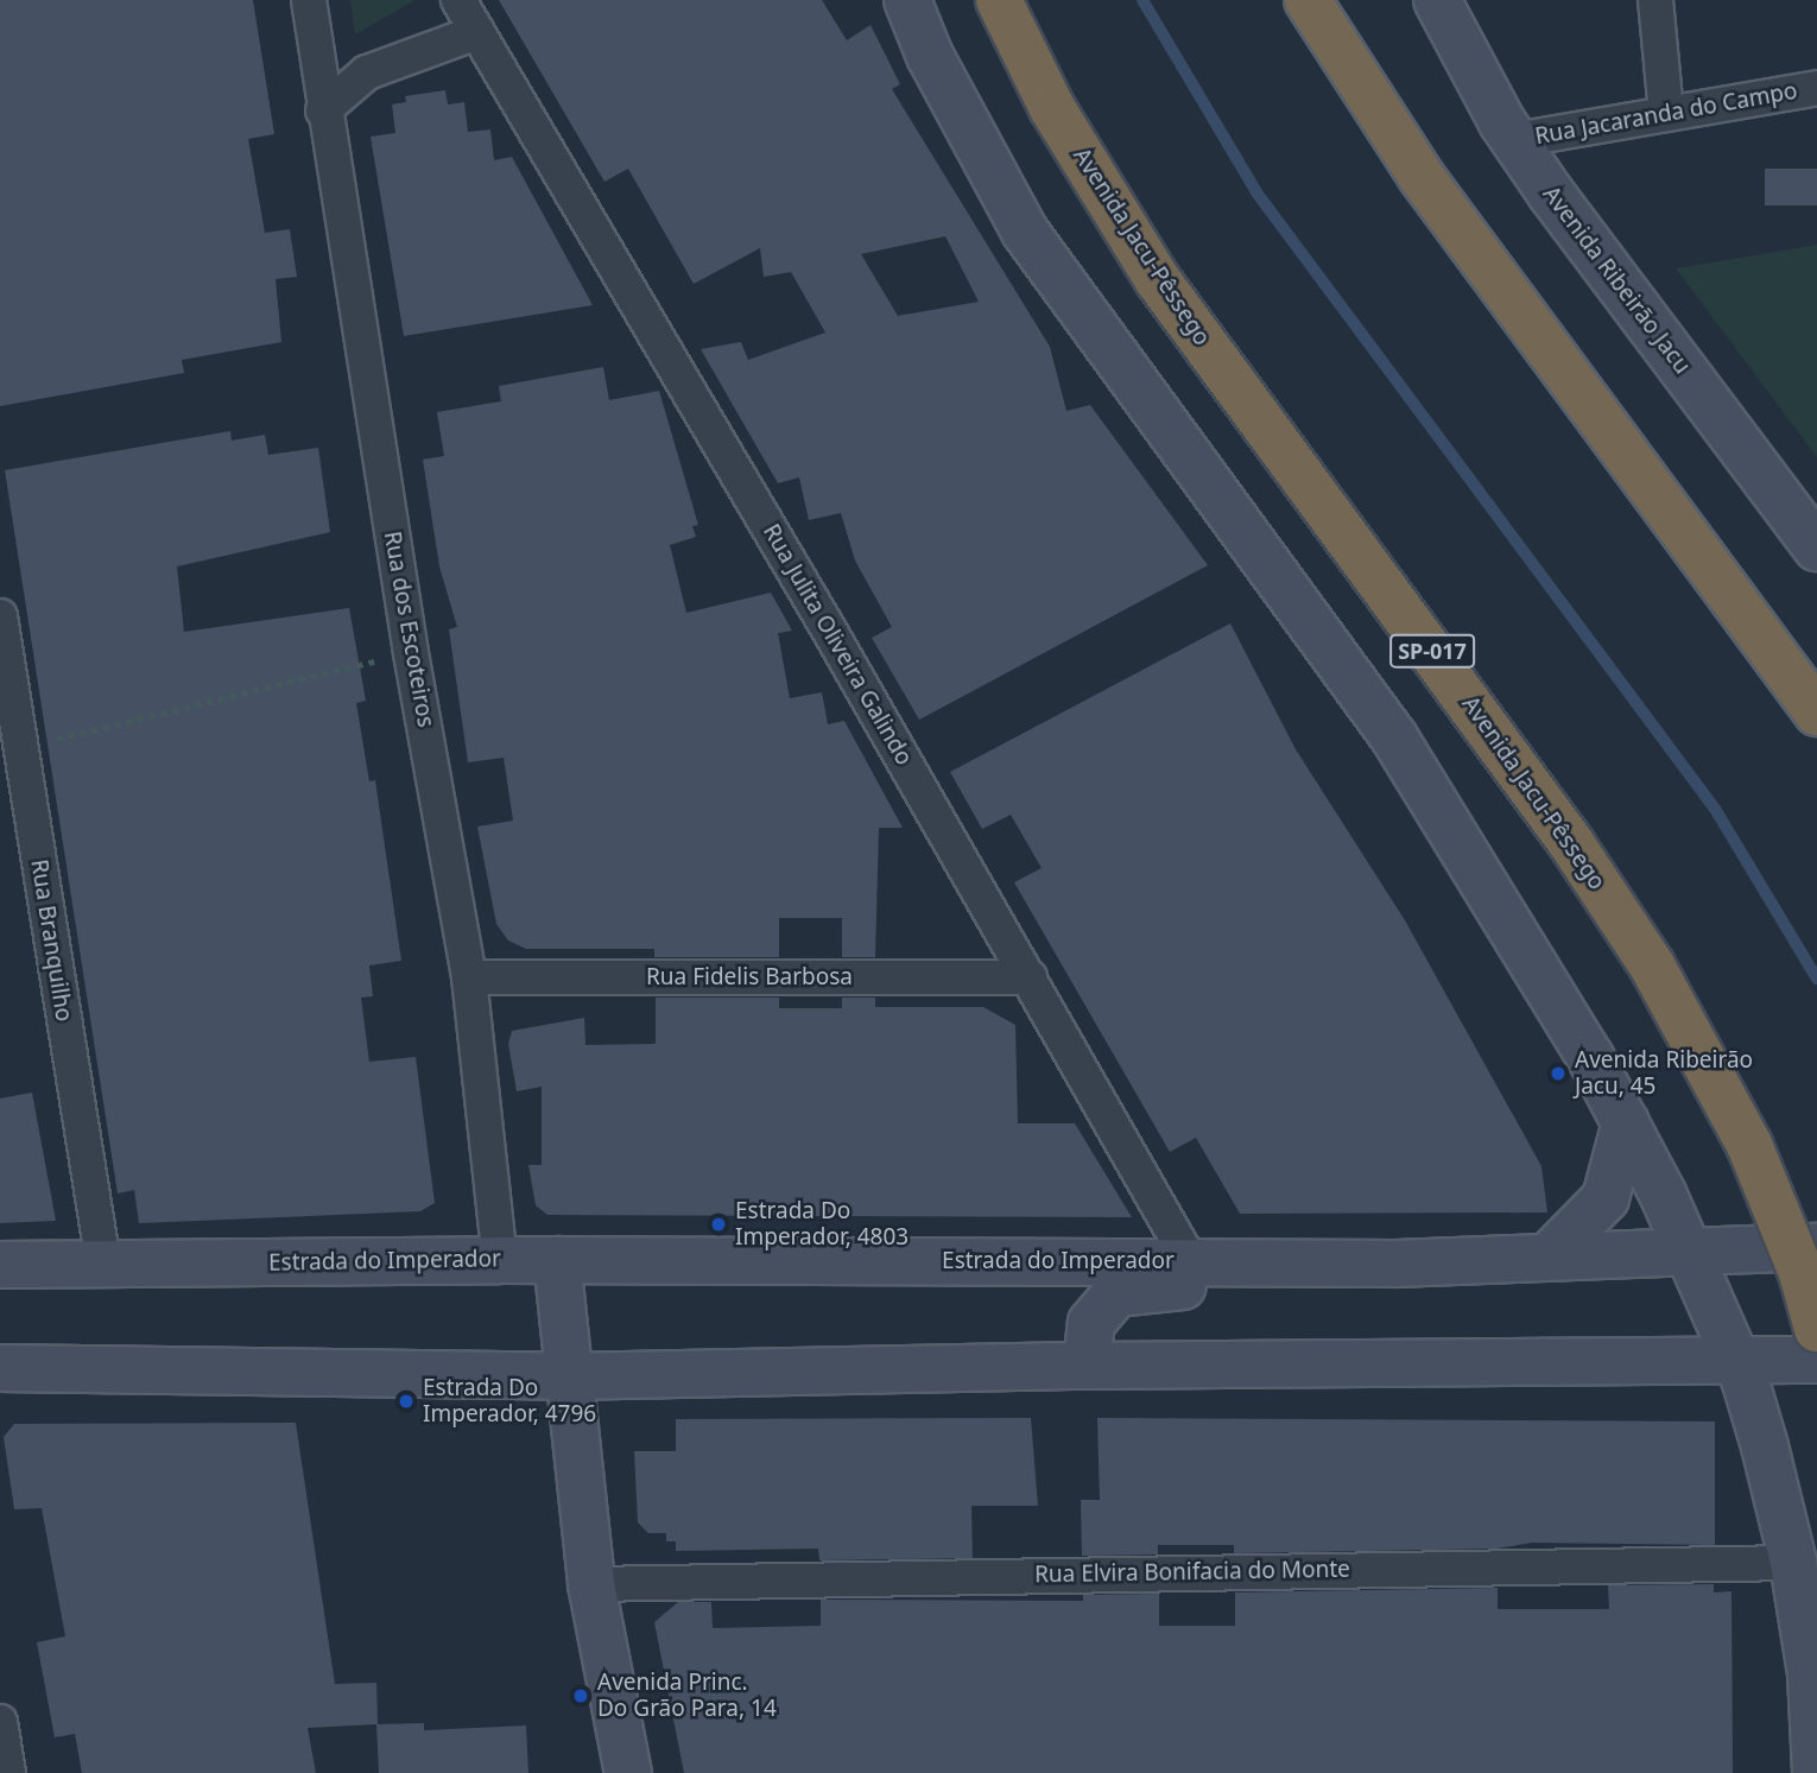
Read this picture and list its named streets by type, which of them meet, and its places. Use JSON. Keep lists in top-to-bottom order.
{
  "streets": {
    "highway": ["Avenida Jacu-Pêssego", "SP-017"],
    "main road": ["Avenida Ribeirão Jacu", "Estrada do Imperador"],
    "street": [
      "Rua Jacaranda do Campo",
      "Rua dos Escoteiros",
      "Rua Julita Oliveira Galindo",
      "Rua Branquilho",
      "Rua Fidelis Barbosa",
      "Rua Elvira Bonifacia do Monte"
    ]
  },
  "crossings": [
    ["Rua Jacaranda do Campo", "Avenida Ribeirão Jacu"],
    ["Rua dos Escoteiros", "Rua Fidelis Barbosa"],
    ["Rua dos Escoteiros", "Estrada do Imperador"],
    ["Rua Julita Oliveira Galindo", "Rua Fidelis Barbosa"],
    ["Rua Julita Oliveira Galindo", "Estrada do Imperador"],
    ["Rua Branquilho", "Estrada do Imperador"]
  ],
  "places": [
    "Avenida Ribeirão Jacu, 45",
    "Estrada Do Imperador, 4803",
    "Estrada Do Imperador, 4796",
    "Avenida Princ. Do Grão Para, 14"
  ]
}
